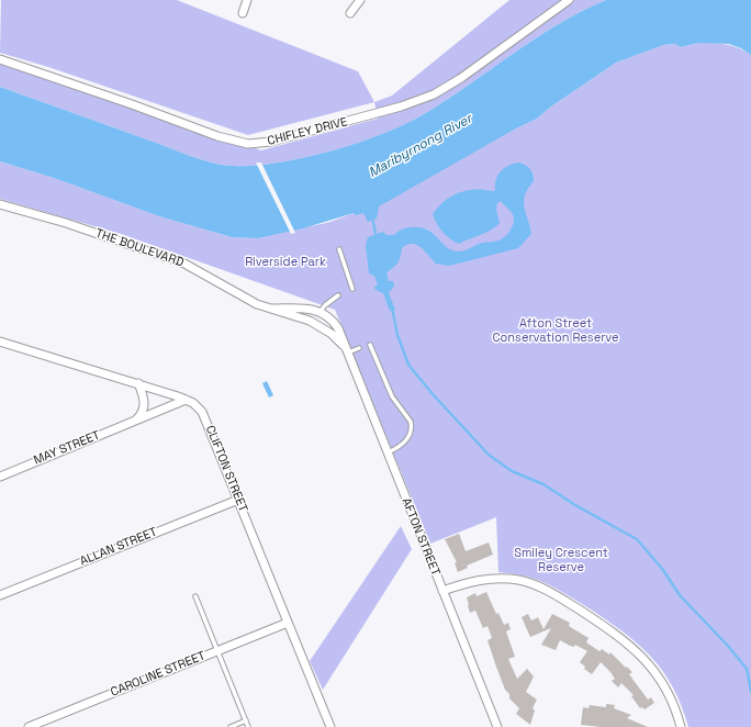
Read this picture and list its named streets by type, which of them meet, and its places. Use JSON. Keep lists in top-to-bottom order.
{
  "streets": {
    "street": [
      "CHIFLEY DRIVE",
      "THE BOULEVARD",
      "MAY STREET",
      "CLIFTON STREET",
      "AFTON STREET",
      "ALLAN STREET",
      "CAROLINE STREET"
    ]
  },
  "crossings": [
    ["THE BOULEVARD", "AFTON STREET"],
    ["MAY STREET", "CLIFTON STREET"],
    ["CLIFTON STREET", "ALLAN STREET"],
    ["CLIFTON STREET", "CAROLINE STREET"]
  ],
  "water": ["Maribyrnong River"],
  "parks": ["Riverside Park", "Afton Street Conservation Reserve", "Smiley Crescent Reserve"]
}
